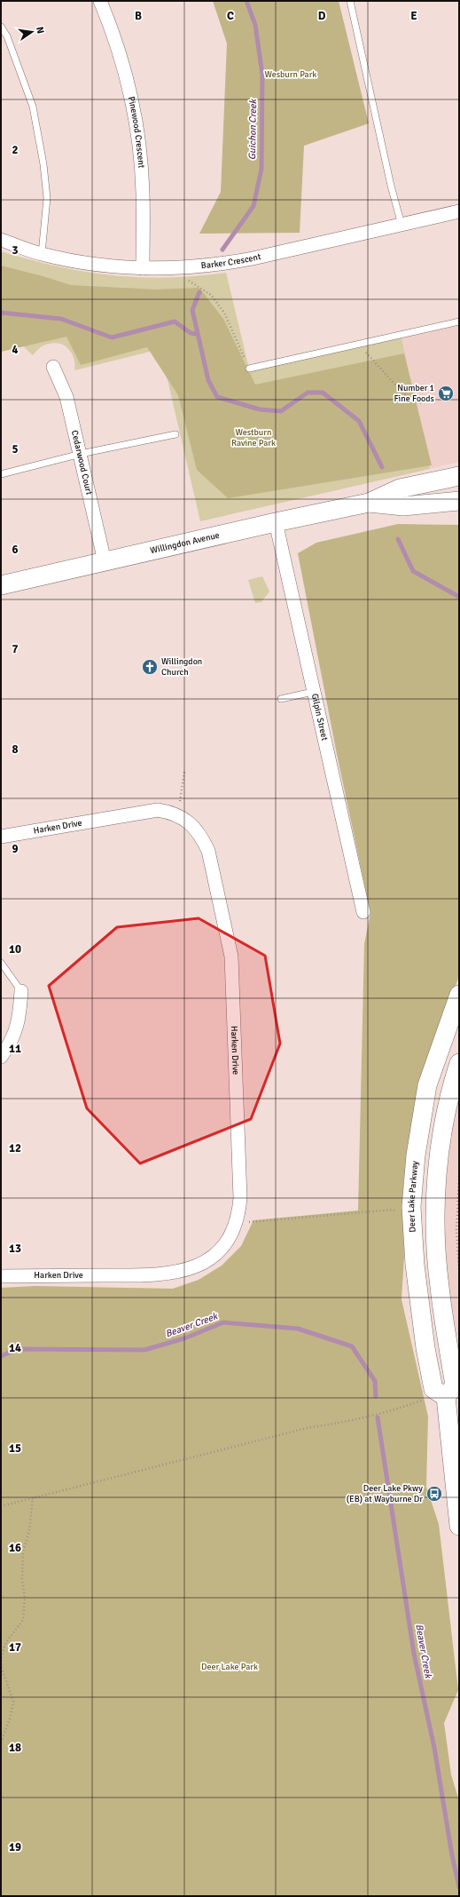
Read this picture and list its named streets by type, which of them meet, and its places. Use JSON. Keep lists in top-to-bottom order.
{
  "streets": {
    "main road": ["Willingdon Avenue", "Deer Lake Parkway"],
    "street": [
      "Pinewood Crescent",
      "Barker Crescent",
      "Cedarwood Court",
      "Gilpin Street",
      "Harken Drive"
    ]
  },
  "crossings": [
    ["Pinewood Crescent", "Barker Crescent"],
    ["Cedarwood Court", "Willingdon Avenue"],
    ["Willingdon Avenue", "Gilpin Street"]
  ],
  "water": ["Guichon Creek", "Beaver Creek"],
  "parks": ["Wesburn Park", "Westburn Ravine Park", "Deer Lake Park"],
  "places": {
    "supermarket": ["Number 1 Fine Foods"],
    "church": ["Willingdon Church"],
    "bus stop": ["Deer Lake Pkwy (EB) at Wayburne Dr"]
  },
  "north": "right",
  "grid": {
    "columns": [
      "B",
      "C",
      "D",
      "E"
    ],
    "rows": [
      "2",
      "3",
      "4",
      "5",
      "6",
      "7",
      "8",
      "9",
      "10",
      "11",
      "12",
      "13",
      "14",
      "15",
      "16",
      "17",
      "18",
      "19"
    ]
  }
}
